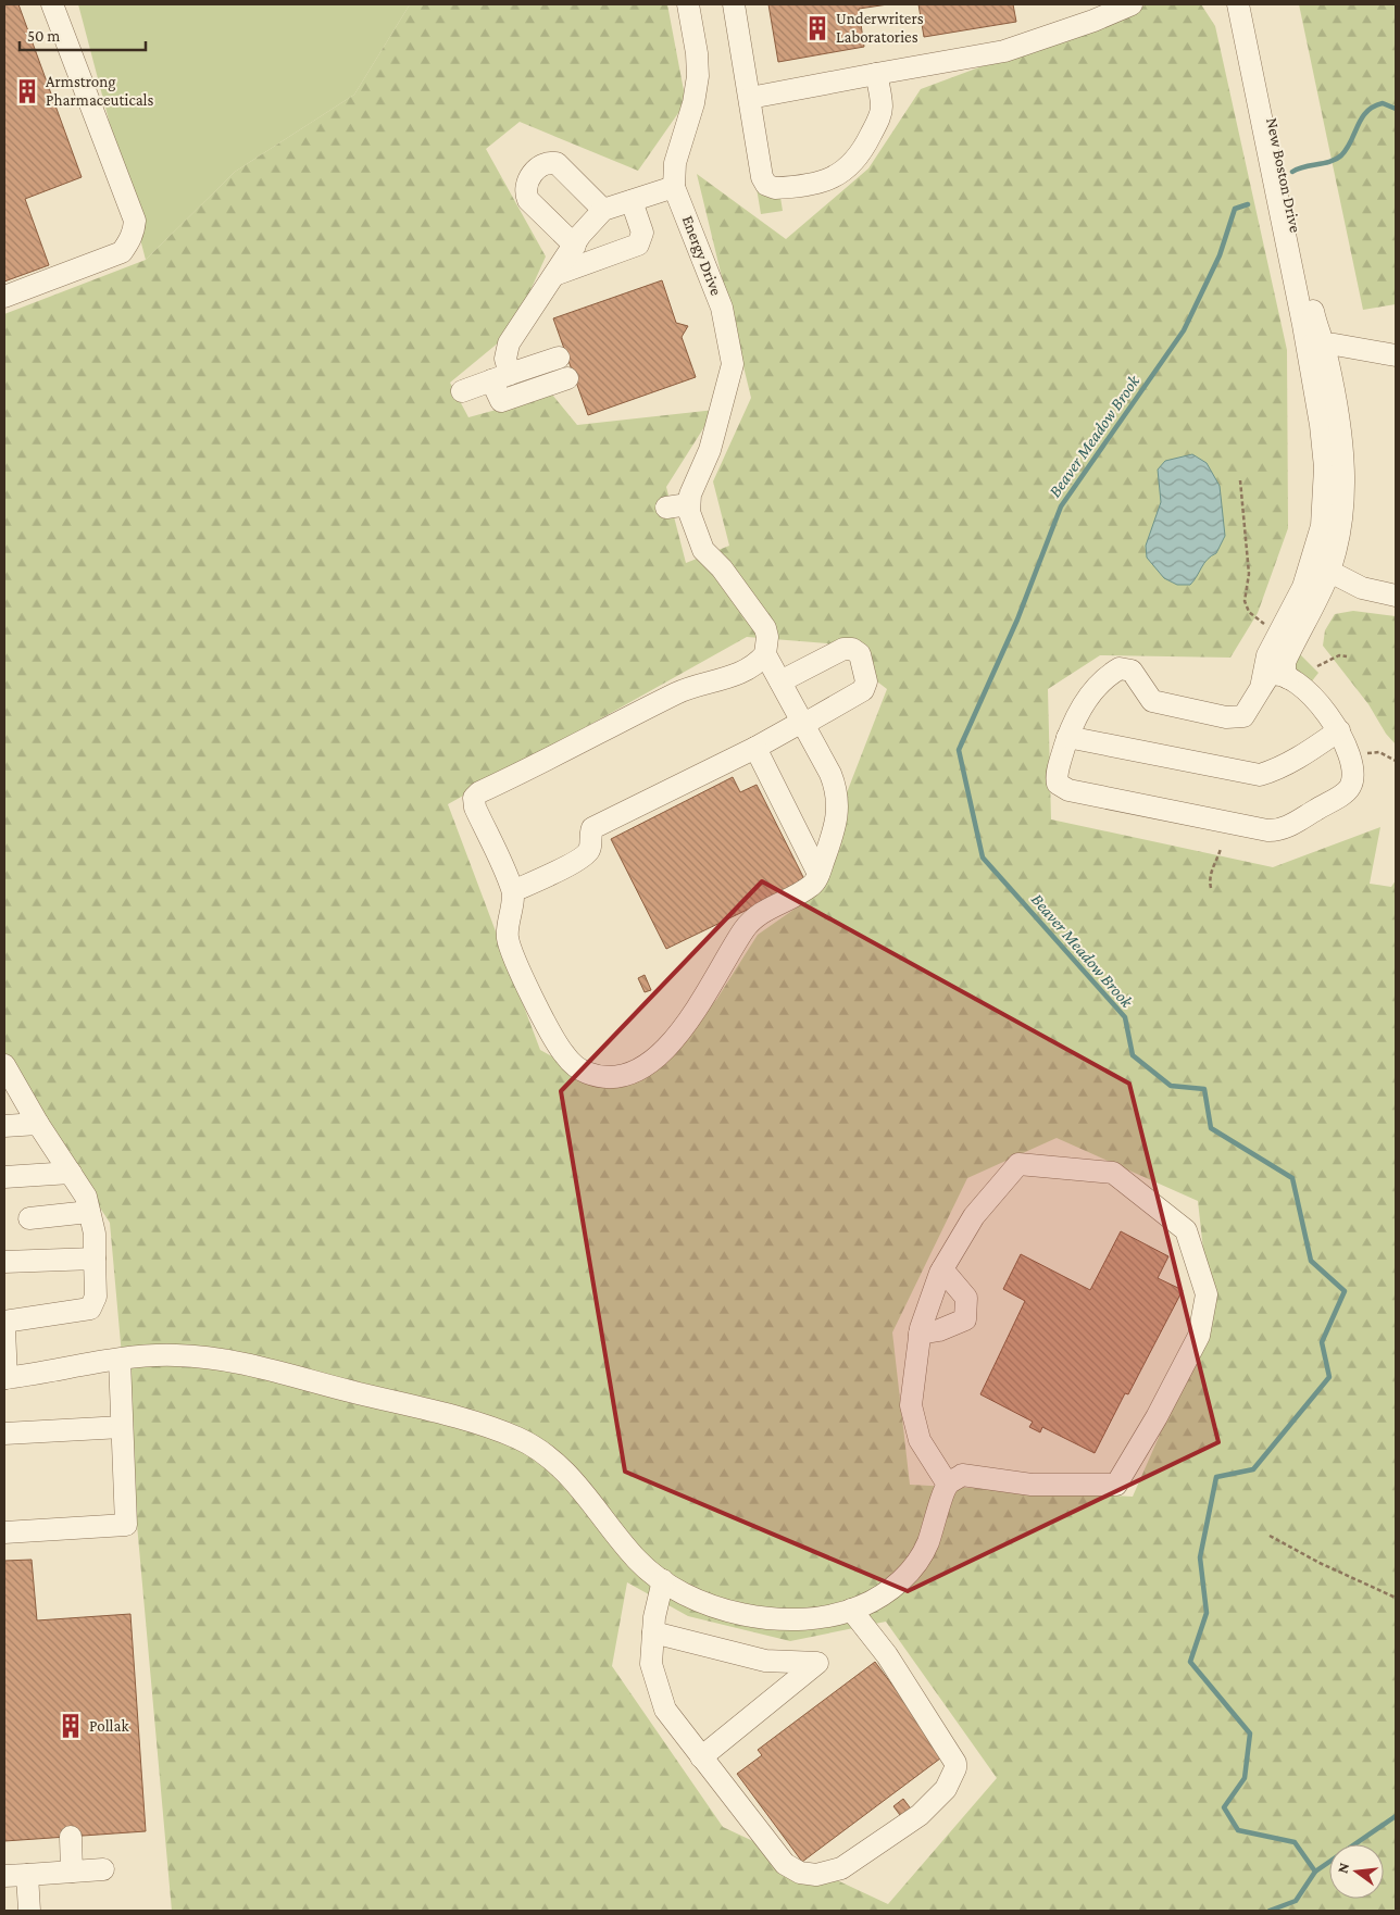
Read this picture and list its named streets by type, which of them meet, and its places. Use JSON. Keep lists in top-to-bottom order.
{
  "streets": {
    "street": ["New Boston Drive", "Energy Drive"]
  },
  "water": ["Beaver Meadow Brook"],
  "places": {
    "building": ["Underwriters Laboratories", "Armstrong Pharmaceuticals", "Pollak"]
  },
  "scale_bar": "50 m",
  "north": "left"
}
